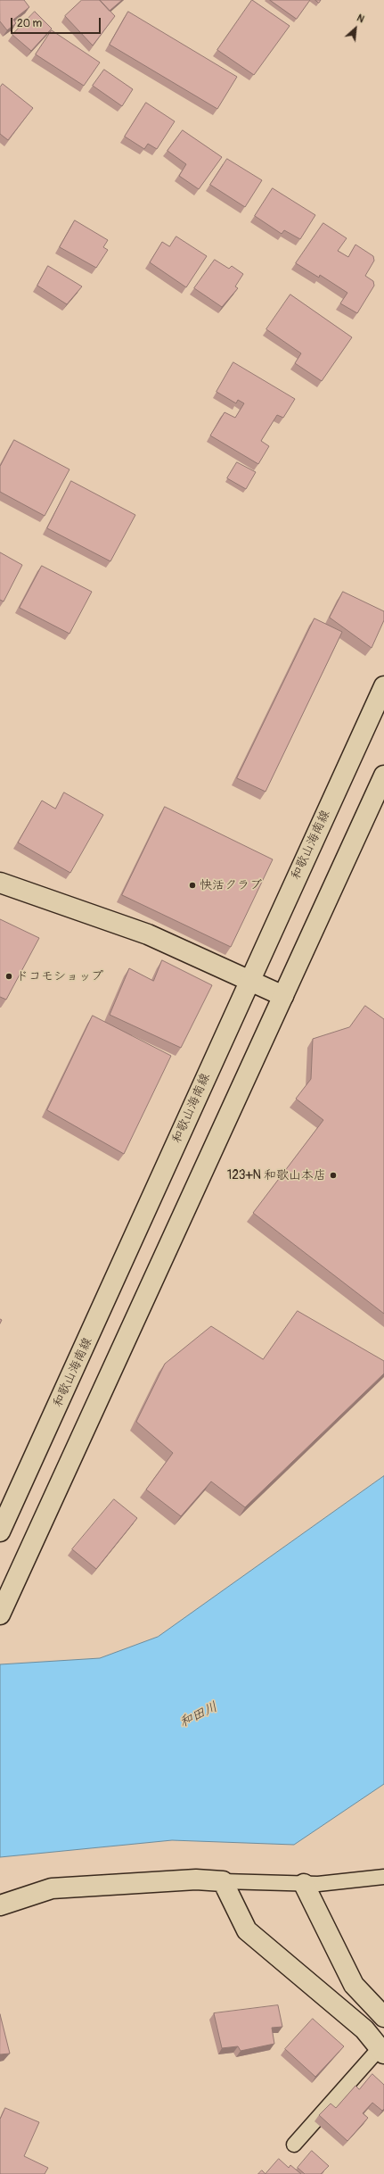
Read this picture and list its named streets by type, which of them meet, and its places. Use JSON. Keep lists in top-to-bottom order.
{
  "streets": {
    "main road": ["和歌山海南線"]
  },
  "water": ["和田川"],
  "places": ["快活クラブ", "ドコモショップ", "123+N 和歌山本店"],
  "scale_bar": "20 m",
  "north": "top right"
}
